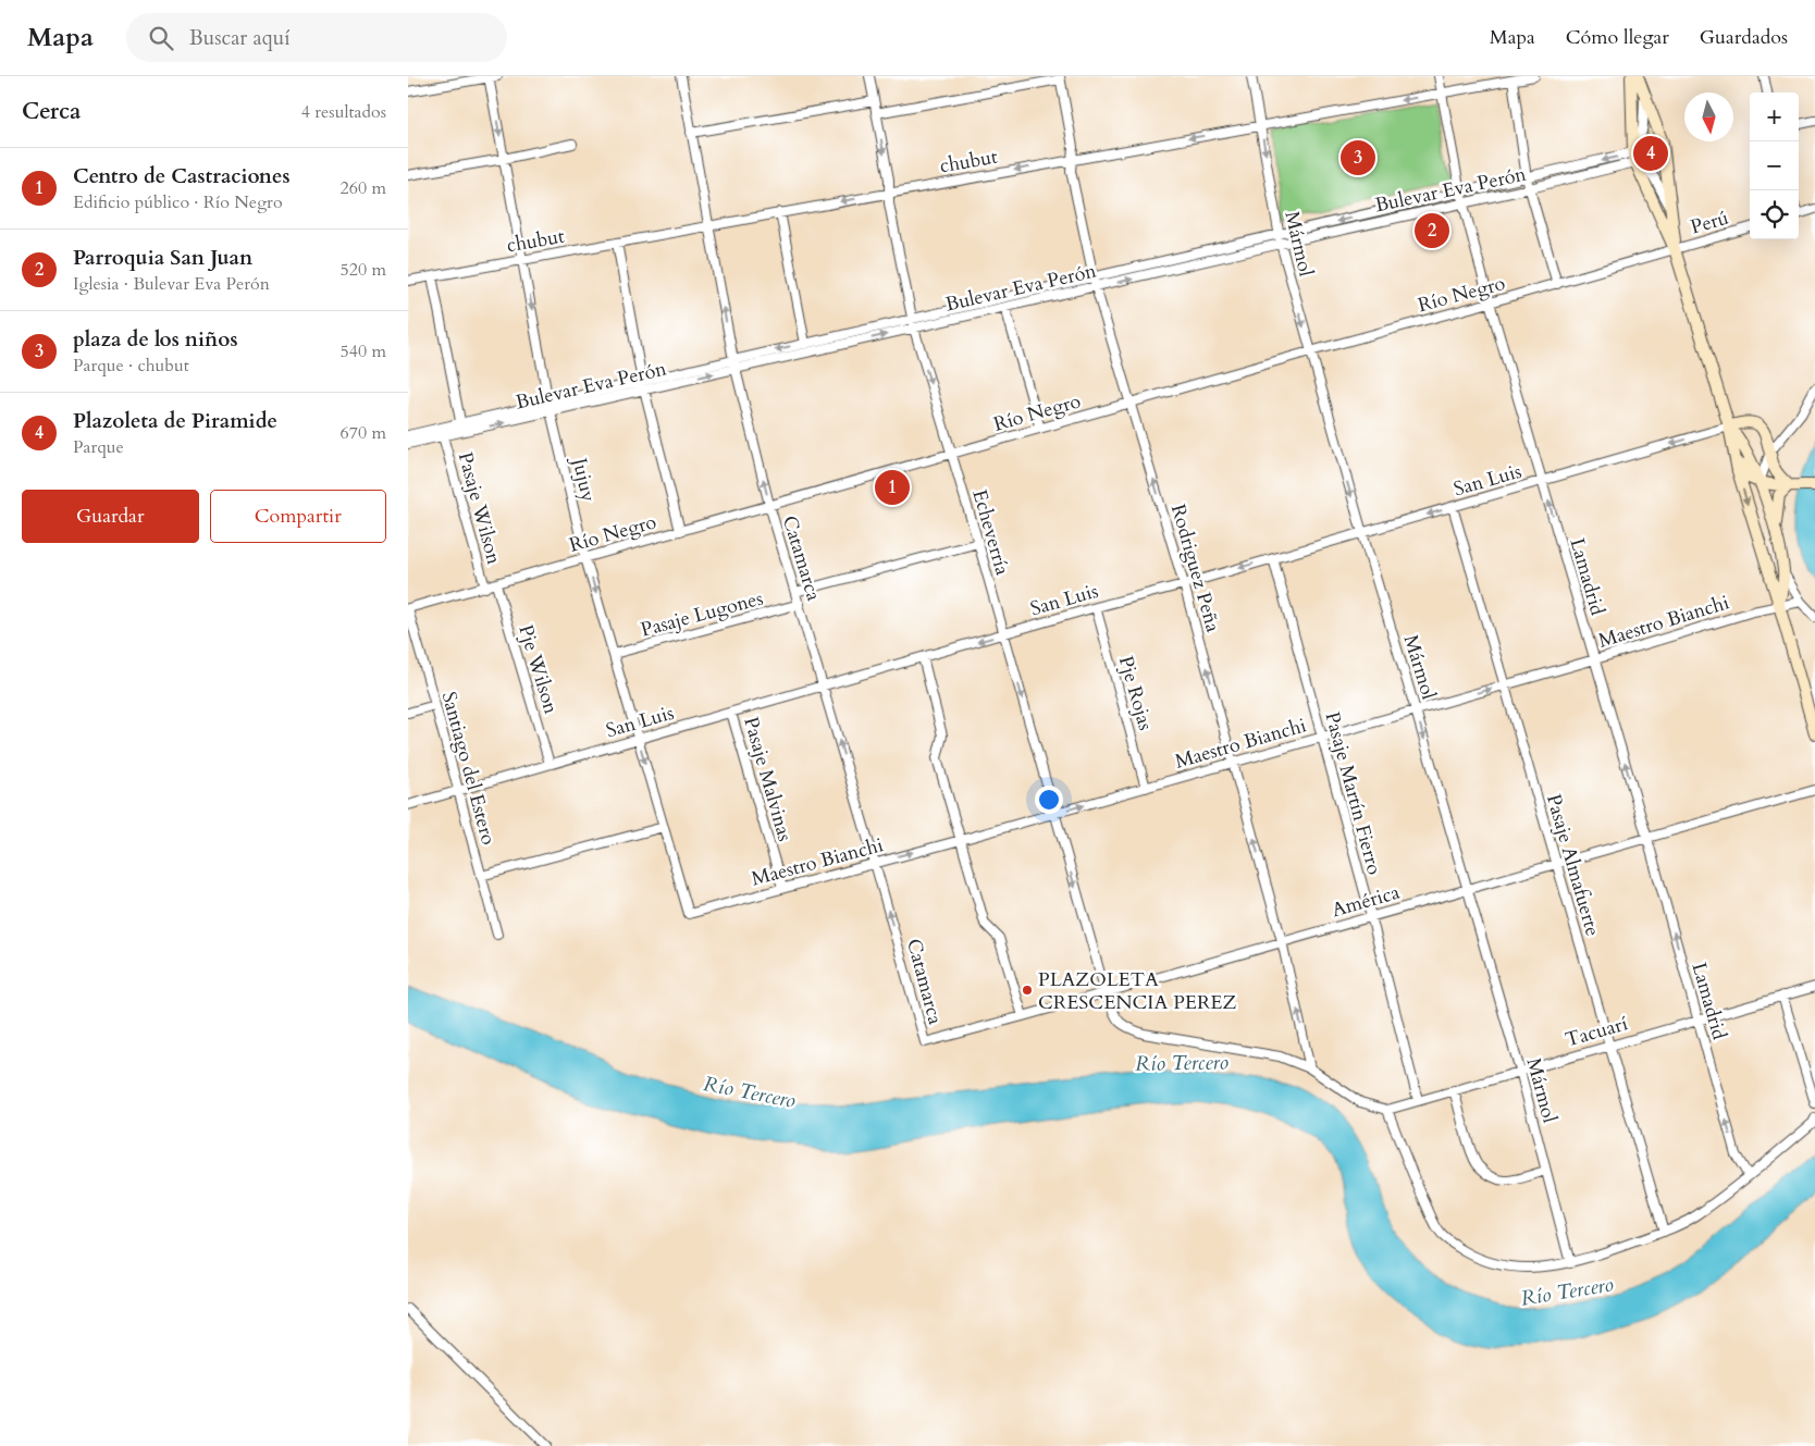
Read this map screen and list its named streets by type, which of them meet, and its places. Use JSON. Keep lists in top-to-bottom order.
{
  "streets": {
    "street": [
      "chubut",
      "Bulevar Eva Perón",
      "Perú",
      "Mármol",
      "Río Negro",
      "Jujuy",
      "San Luis",
      "Pasaje Wilson",
      "Echeverría",
      "Catamarca",
      "Rodriguez Peña",
      "Lamadrid",
      "Pasaje Lugones",
      "Maestro Bianchi",
      "Pje Wilson",
      "Pje Rojas",
      "Santiago del Estero",
      "Pasaje Malvinas",
      "Pasaje Martín Fierro",
      "Pasaje Almafuerte",
      "América",
      "Tacuarí"
    ]
  },
  "crossings": [
    ["chubut", "Mármol"],
    ["chubut", "Jujuy"],
    ["chubut", "Echeverría"],
    ["chubut", "Catamarca"],
    ["chubut", "Rodriguez Peña"],
    ["chubut", "Lamadrid"],
    ["Bulevar Eva Perón", "Mármol"],
    ["Bulevar Eva Perón", "Jujuy"],
    ["Bulevar Eva Perón", "Pasaje Wilson"],
    ["Bulevar Eva Perón", "Echeverría"],
    ["Bulevar Eva Perón", "Catamarca"],
    ["Bulevar Eva Perón", "Rodriguez Peña"],
    ["Bulevar Eva Perón", "Lamadrid"],
    ["Perú", "Río Negro"],
    ["Mármol", "Río Negro"],
    ["Mármol", "San Luis"],
    ["Mármol", "Maestro Bianchi"],
    ["Mármol", "América"],
    ["Mármol", "Tacuarí"],
    ["Río Negro", "Jujuy"],
    ["Río Negro", "Pasaje Wilson"],
    ["Río Negro", "Echeverría"],
    ["Río Negro", "Catamarca"],
    ["Río Negro", "Rodriguez Peña"],
    ["Río Negro", "Lamadrid"],
    ["Río Negro", "Pje Wilson"],
    ["Río Negro", "Santiago del Estero"],
    ["Jujuy", "San Luis"],
    ["Jujuy", "Pasaje Lugones"],
    ["Jujuy", "Maestro Bianchi"],
    ["San Luis", "Echeverría"],
    ["San Luis", "Catamarca"],
    ["San Luis", "Rodriguez Peña"],
    ["San Luis", "Lamadrid"],
    ["San Luis", "Pje Wilson"],
    ["San Luis", "Pje Rojas"],
    ["San Luis", "Santiago del Estero"],
    ["San Luis", "Pasaje Malvinas"],
    ["San Luis", "Pasaje Martín Fierro"],
    ["San Luis", "Pasaje Almafuerte"],
    ["Echeverría", "Rodriguez Peña"],
    ["Echeverría", "Maestro Bianchi"],
    ["Echeverría", "América"],
    ["Echeverría", "Tacuarí"],
    ["Catamarca", "Pasaje Lugones"],
    ["Catamarca", "Maestro Bianchi"],
    ["Catamarca", "América"],
    ["Rodriguez Peña", "Maestro Bianchi"],
    ["Rodriguez Peña", "América"],
    ["Lamadrid", "Maestro Bianchi"],
    ["Lamadrid", "América"],
    ["Lamadrid", "Tacuarí"],
    ["Maestro Bianchi", "Pje Rojas"],
    ["Maestro Bianchi", "Pasaje Malvinas"],
    ["Maestro Bianchi", "Pasaje Martín Fierro"],
    ["Maestro Bianchi", "Pasaje Almafuerte"],
    ["Pasaje Martín Fierro", "América"],
    ["Pasaje Martín Fierro", "Tacuarí"],
    ["Pasaje Almafuerte", "América"],
    ["Pasaje Almafuerte", "Tacuarí"]
  ],
  "one_way": [
    "chubut",
    "Mármol",
    "Jujuy",
    "Echeverría",
    "Catamarca",
    "Rodriguez Peña",
    "Lamadrid"
  ],
  "water": ["Río Tercero"],
  "places": ["PLAZOLETA CRESCENCIA PEREZ"],
  "north": "bottom",
  "page": {
    "header": "Mapa",
    "search": "Buscar aquí",
    "nav": ["Mapa", "Cómo llegar", "Guardados"],
    "heading": ["Cerca", "4 resultados"],
    "map_buttons": ["+", "−"],
    "pins": [
      "4",
      "3",
      "2",
      "1"
    ],
    "list": [
      {
        "mark": "1",
        "name": "Centro de Castraciones",
        "note": "Edificio público · Río Negro",
        "value": "260 m"
      },
      {
        "mark": "2",
        "name": "Parroquia San Juan",
        "note": "Iglesia · Bulevar Eva Perón",
        "value": "520 m"
      },
      {
        "mark": "3",
        "name": "plaza de los niños",
        "note": "Parque · chubut",
        "value": "540 m"
      },
      {
        "mark": "4",
        "name": "Plazoleta de Piramide",
        "note": "Parque",
        "value": "670 m"
      }
    ],
    "buttons": ["Guardar", "Compartir"]
  }
}
